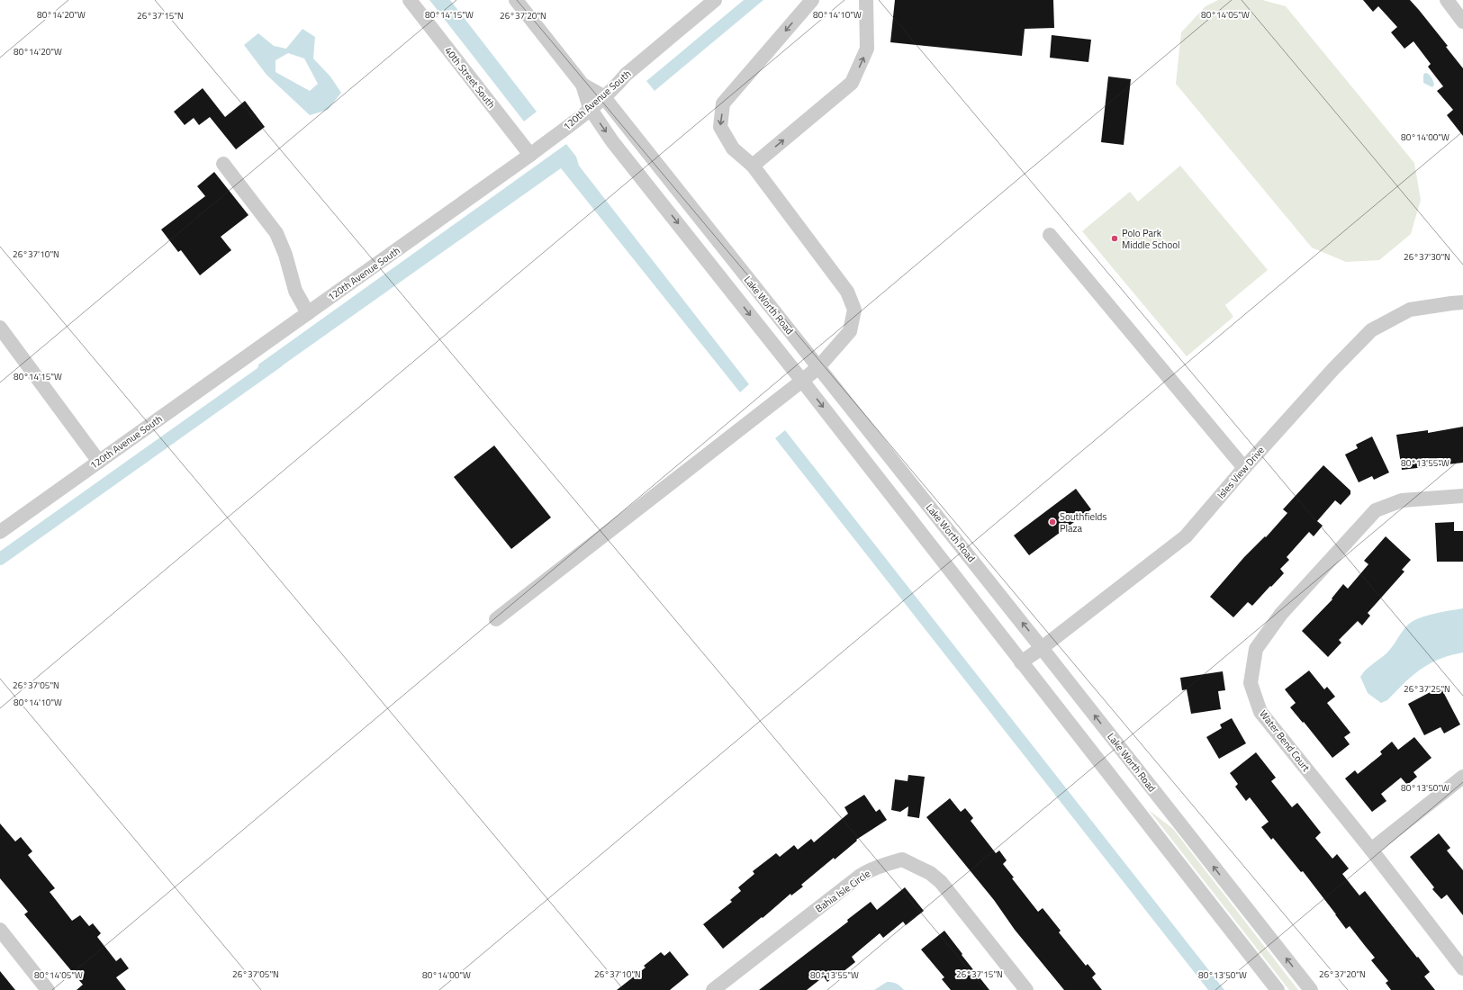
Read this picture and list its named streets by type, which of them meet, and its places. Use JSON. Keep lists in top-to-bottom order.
{
  "streets": {
    "street": [
      "40th Street South",
      "120th Avenue South",
      "Lake Worth Road",
      "Isles View Drive",
      "Water Bend Court",
      "Bahia Isle Circle"
    ]
  },
  "crossings": [
    ["40th Street South", "120th Avenue South"],
    ["120th Avenue South", "Lake Worth Road"],
    ["Lake Worth Road", "Isles View Drive"]
  ],
  "places": ["Polo Park Middle School", "Southfields Plaza"],
  "coordinates": [
    "80°14'20\"W",
    "80°14'15\"W",
    "80°14'10\"W",
    "80°14'05\"W",
    "26°37'15\"N",
    "26°37'20\"N",
    "80°14'00\"W",
    "26°37'10\"N",
    "26°37'30\"N",
    "80°13'55\"W",
    "26°37'05\"N",
    "26°37'25\"N",
    "80°13'50\"W"
  ]
}
